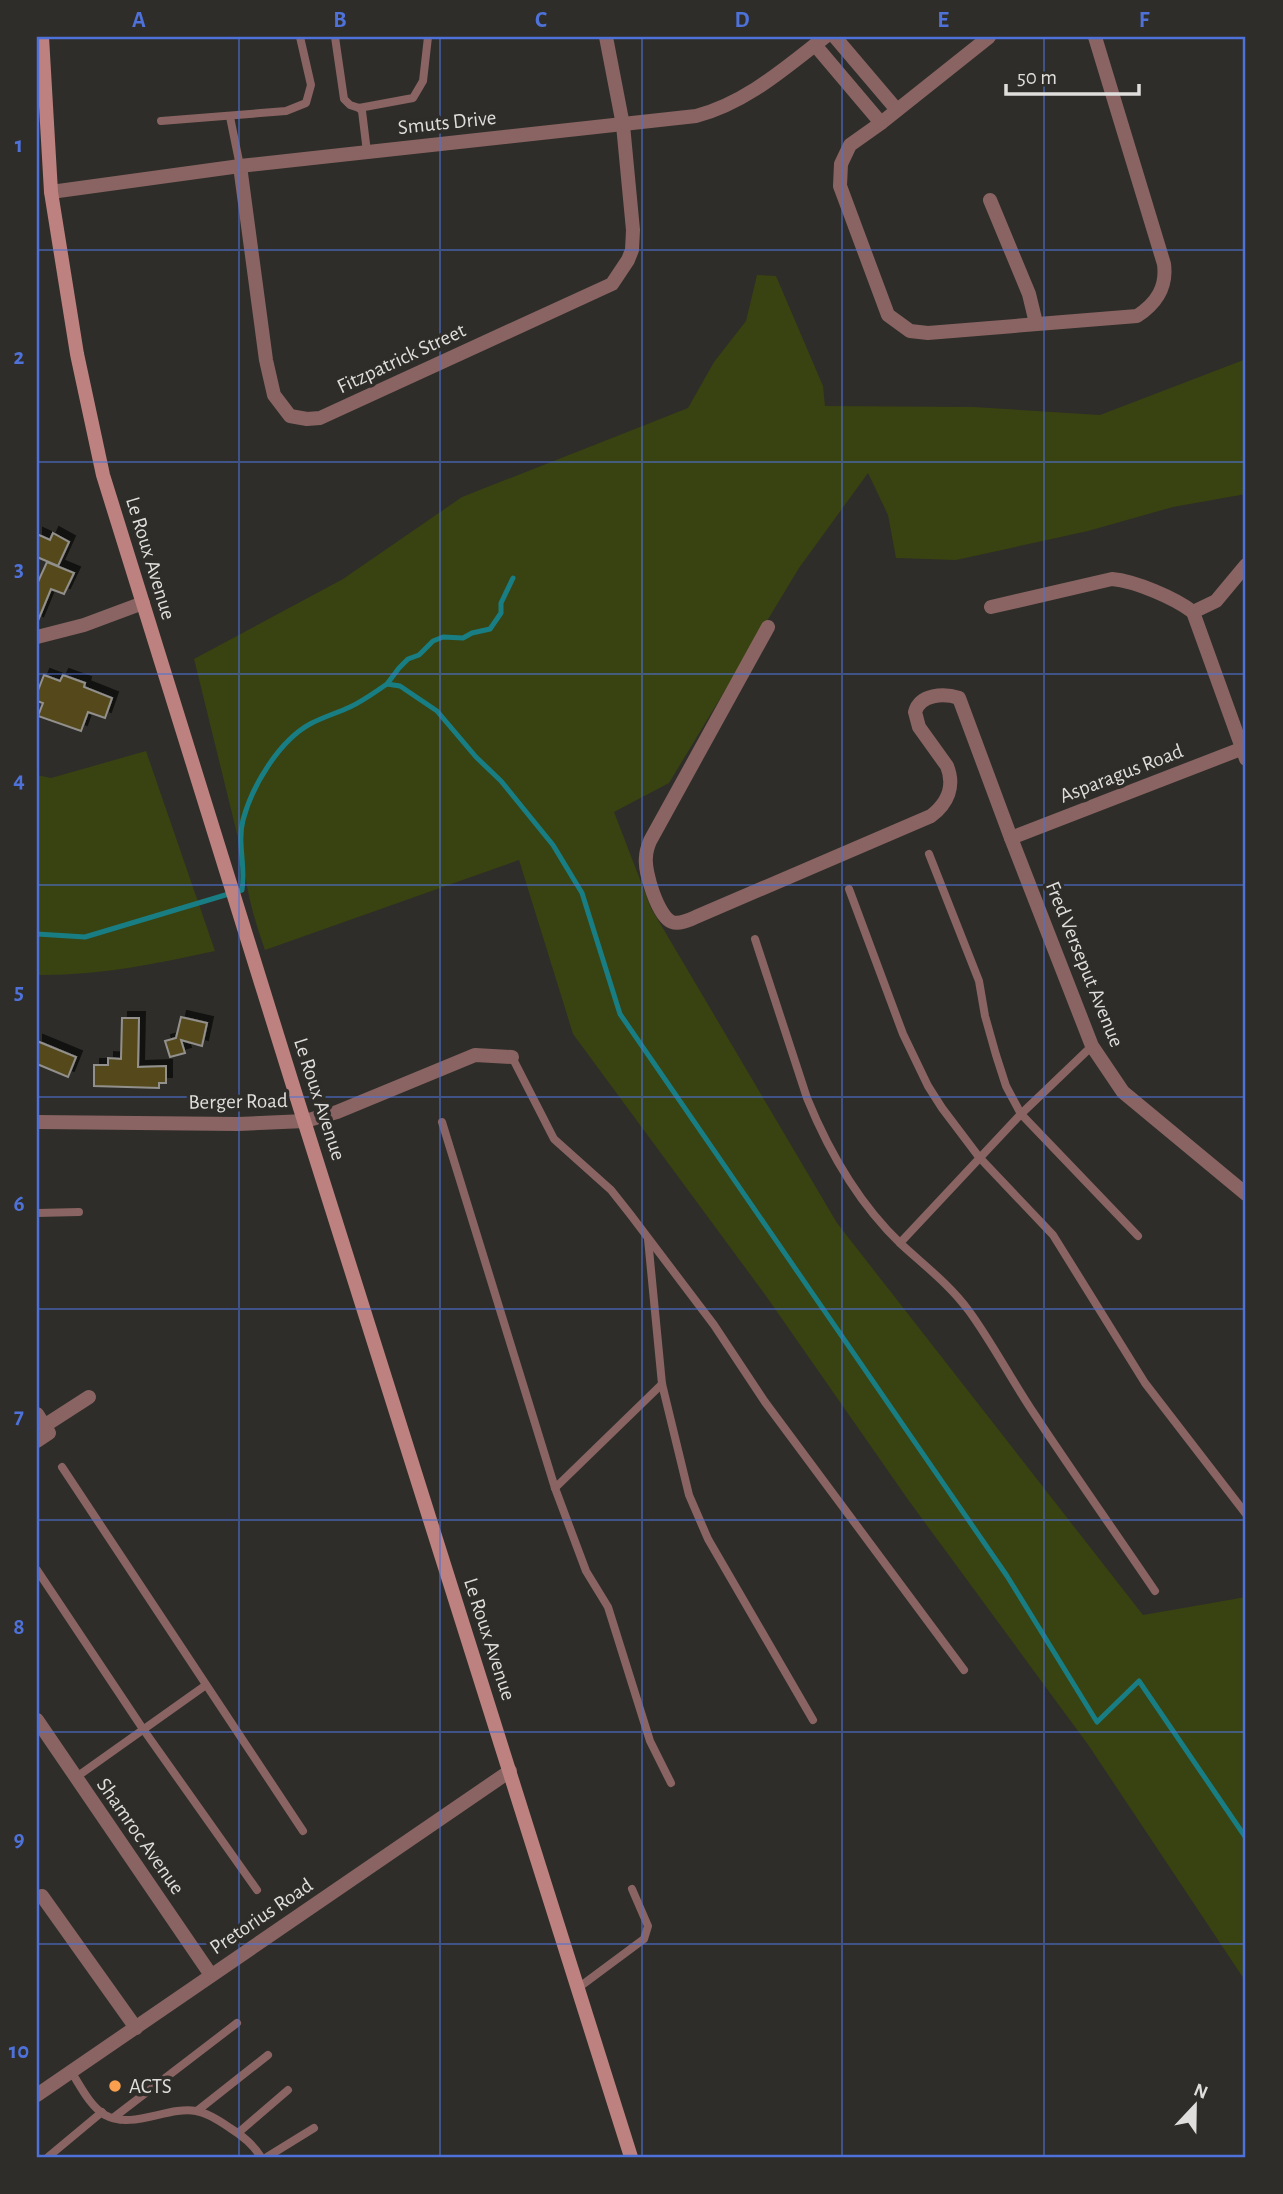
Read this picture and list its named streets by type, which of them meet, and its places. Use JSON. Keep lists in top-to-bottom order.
{
  "streets": {
    "main road": ["Le Roux Avenue"],
    "street": [
      "Smuts Drive",
      "Fitzpatrick Street",
      "Asparagus Road",
      "Fred Verseput Avenue",
      "Berger Road",
      "Shamroc Avenue",
      "Pretorius Road"
    ]
  },
  "crossings": [
    ["Smuts Drive", "Fitzpatrick Street"],
    ["Smuts Drive", "Le Roux Avenue"],
    ["Le Roux Avenue", "Berger Road"],
    ["Le Roux Avenue", "Pretorius Road"],
    ["Asparagus Road", "Fred Verseput Avenue"],
    ["Shamroc Avenue", "Pretorius Road"]
  ],
  "places": ["ACTS"],
  "scale_bar": "50 m",
  "north": "top",
  "grid": {
    "columns": [
      "A",
      "B",
      "C",
      "D",
      "E",
      "F"
    ],
    "rows": [
      "1",
      "2",
      "3",
      "4",
      "5",
      "6",
      "7",
      "8",
      "9",
      "10"
    ]
  }
}
